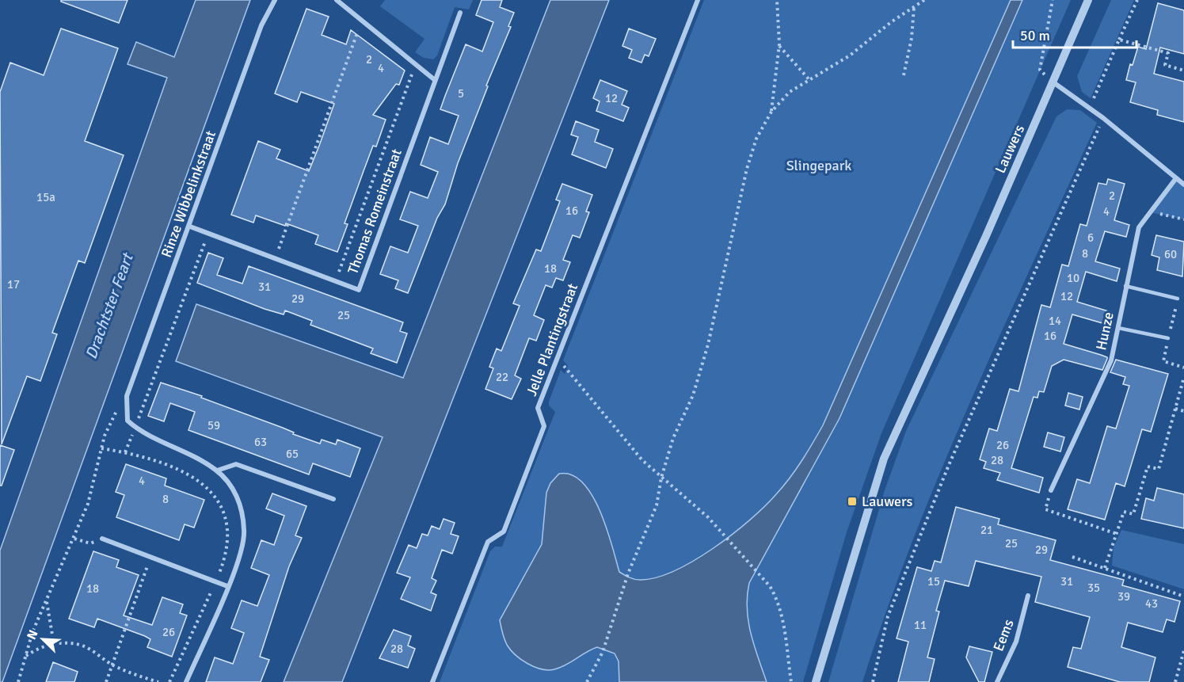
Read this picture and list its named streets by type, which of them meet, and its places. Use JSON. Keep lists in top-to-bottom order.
{
  "streets": {
    "street": [
      "Lauwers",
      "Rinze Wibbelinkstraat",
      "Thomas Romeinstraat",
      "Hunze",
      "Jelle Plantingstraat",
      "Eems"
    ]
  },
  "crossings": [
    ["Rinze Wibbelinkstraat", "Thomas Romeinstraat"]
  ],
  "water": ["Drachtster Feart"],
  "parks": ["Slingepark"],
  "places": {
    "transit": ["Lauwers"]
  },
  "house_numbers": [
    "2",
    "4",
    "5",
    "12",
    "2",
    "15a",
    "16",
    "4",
    "6",
    "8",
    "60",
    "18",
    "10",
    "17",
    "31",
    "12",
    "29",
    "25",
    "14",
    "16",
    "22",
    "59",
    "63",
    "26",
    "65",
    "28",
    "4",
    "8",
    "21",
    "25",
    "29",
    "15",
    "31",
    "35",
    "18",
    "39",
    "43",
    "11",
    "26",
    "28"
  ],
  "scale_bar": "50 m",
  "north": "top left"
}
